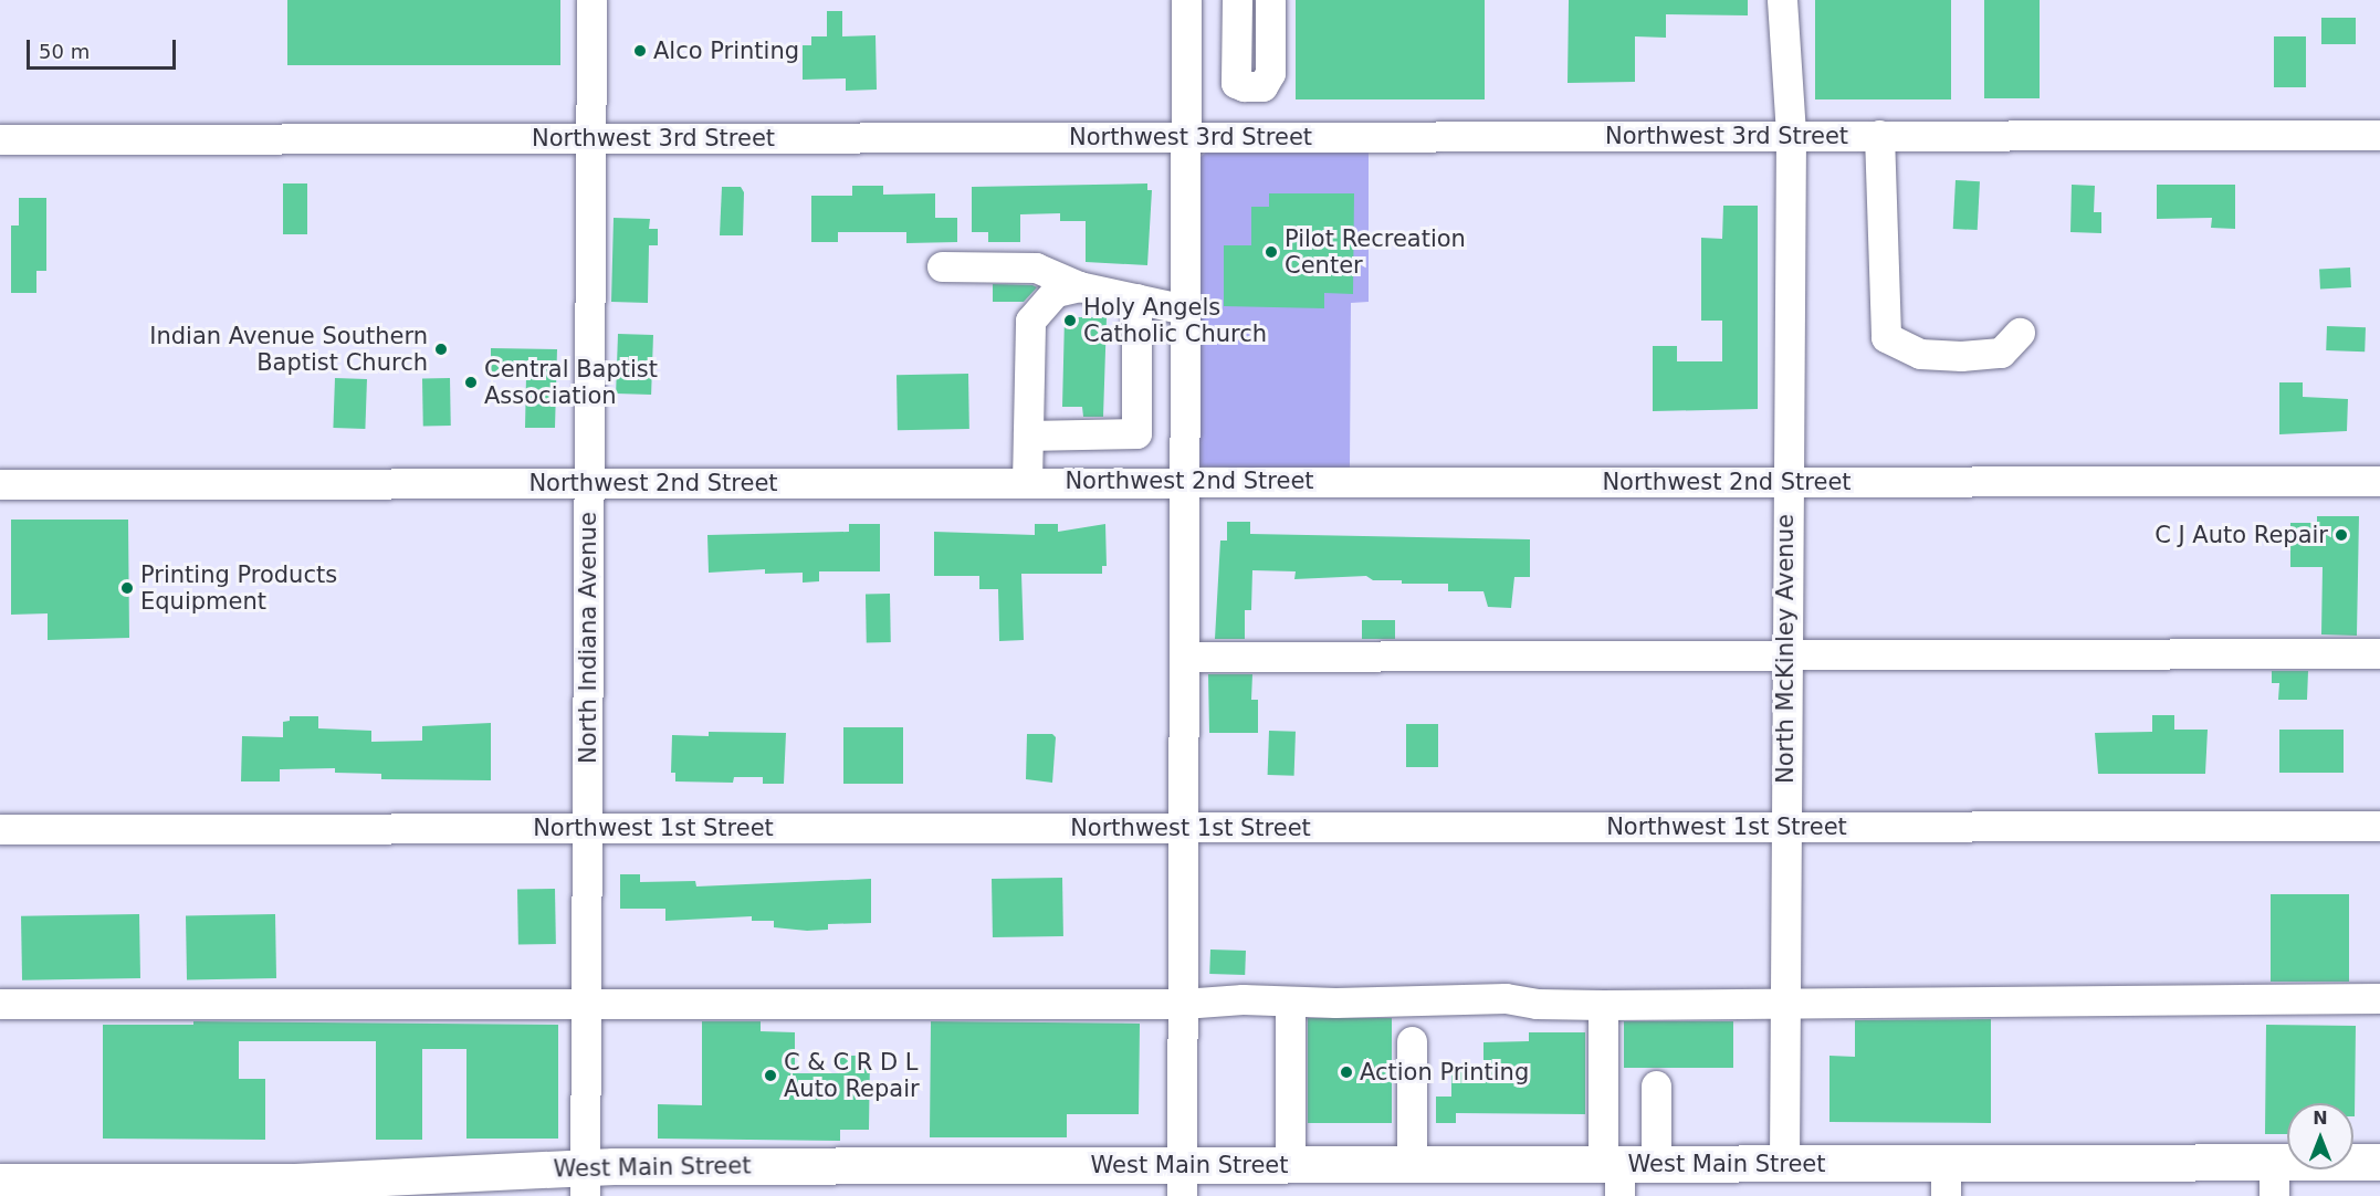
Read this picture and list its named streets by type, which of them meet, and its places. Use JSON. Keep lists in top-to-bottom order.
{
  "streets": {
    "main road": ["West Main Street"],
    "street": [
      "Northwest 3rd Street",
      "Northwest 2nd Street",
      "North Indiana Avenue",
      "North McKinley Avenue",
      "Northwest 1st Street"
    ]
  },
  "crossings": [
    ["Northwest 3rd Street", "North Indiana Avenue"],
    ["Northwest 3rd Street", "North McKinley Avenue"],
    ["Northwest 2nd Street", "North Indiana Avenue"],
    ["Northwest 2nd Street", "North McKinley Avenue"],
    ["North Indiana Avenue", "Northwest 1st Street"],
    ["North Indiana Avenue", "West Main Street"],
    ["North McKinley Avenue", "Northwest 1st Street"],
    ["North McKinley Avenue", "West Main Street"]
  ],
  "places": [
    "Alco Printing",
    "Pilot Recreation Center",
    "Holy Angels Catholic Church",
    "Indian Avenue Southern Baptist Church",
    "Central Baptist Association",
    "C J Auto Repair",
    "Printing Products Equipment",
    "Action Printing",
    "C & C R D L Auto Repair"
  ],
  "scale_bar": "50 m",
  "north": "top"
}
